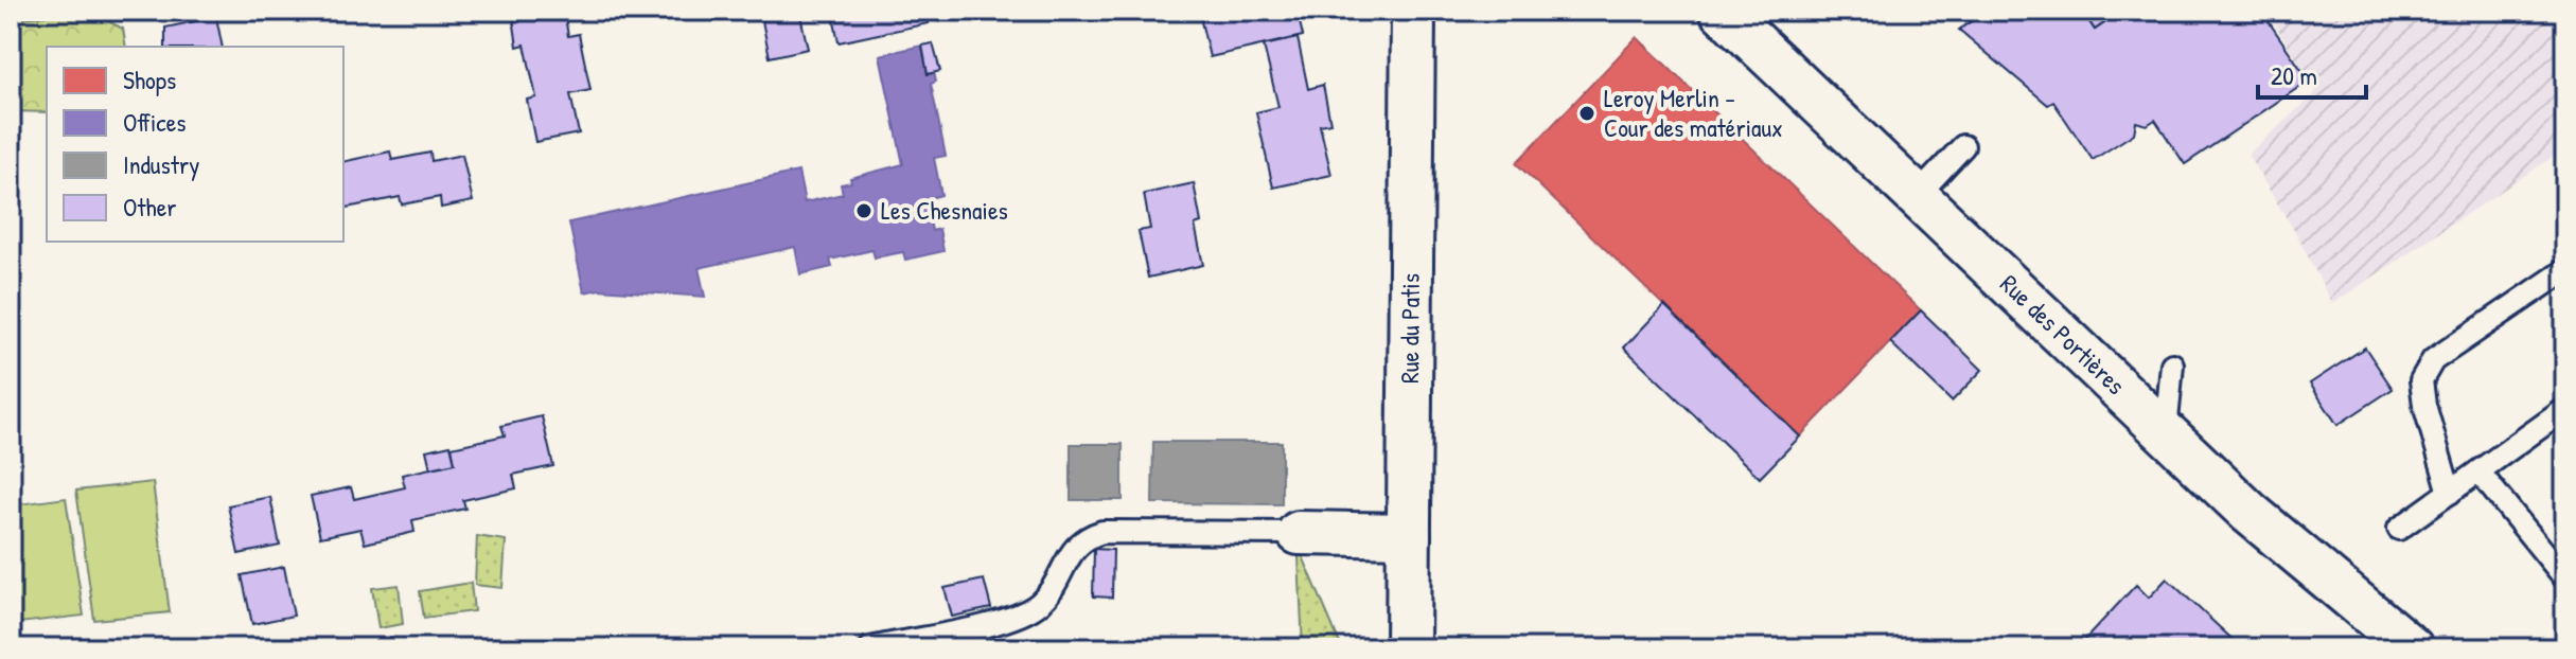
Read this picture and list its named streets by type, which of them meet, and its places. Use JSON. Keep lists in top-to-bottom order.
{
  "streets": {
    "street": ["Rue du Patis", "Rue des Portières"]
  },
  "places": ["Leroy Merlin - Cour des matériaux", "Les Chesnaies"],
  "legend": [
    "Shops",
    "Offices",
    "Industry",
    "Other"
  ],
  "scale_bar": "20 m"
}
